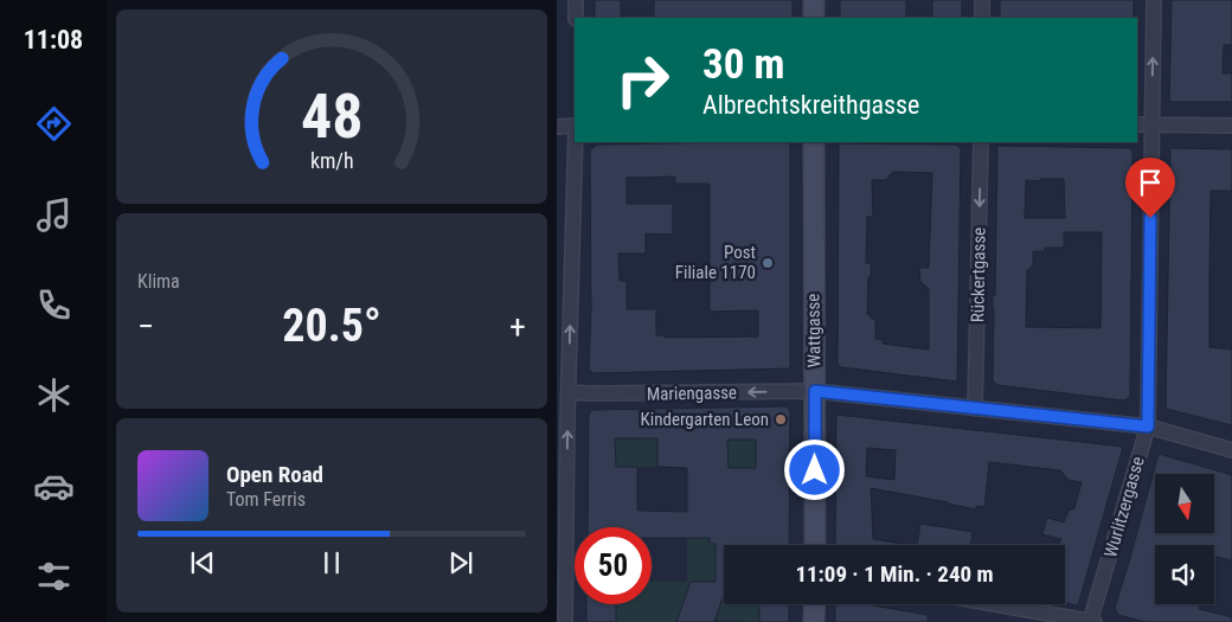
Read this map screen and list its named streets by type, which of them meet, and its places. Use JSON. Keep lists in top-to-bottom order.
{
  "streets": {
    "main road": ["Wattgasse"],
    "street": ["Rückertgasse", "Mariengasse", "Wurlitzergasse"]
  },
  "crossings": [
    ["Rückertgasse", "Mariengasse"],
    ["Wattgasse", "Mariengasse"],
    ["Mariengasse", "Wurlitzergasse"]
  ],
  "one_way": ["Rückertgasse", "Mariengasse"],
  "places": ["Post Filiale 1170", "Kindergarten Leon"],
  "north": "bottom",
  "page": {
    "tabs": "11:08",
    "turn": ["30 m", "Albrechtskreithgasse"],
    "tile": "Klima",
    "heat": ["−", "20.5°", "+"],
    "song": ["Open Road", "Tom Ferris"],
    "limit": "50",
    "trip": "11:09 · 1 Min. · 240 m",
    "gauge": ["48", "km/h"]
  }
}
